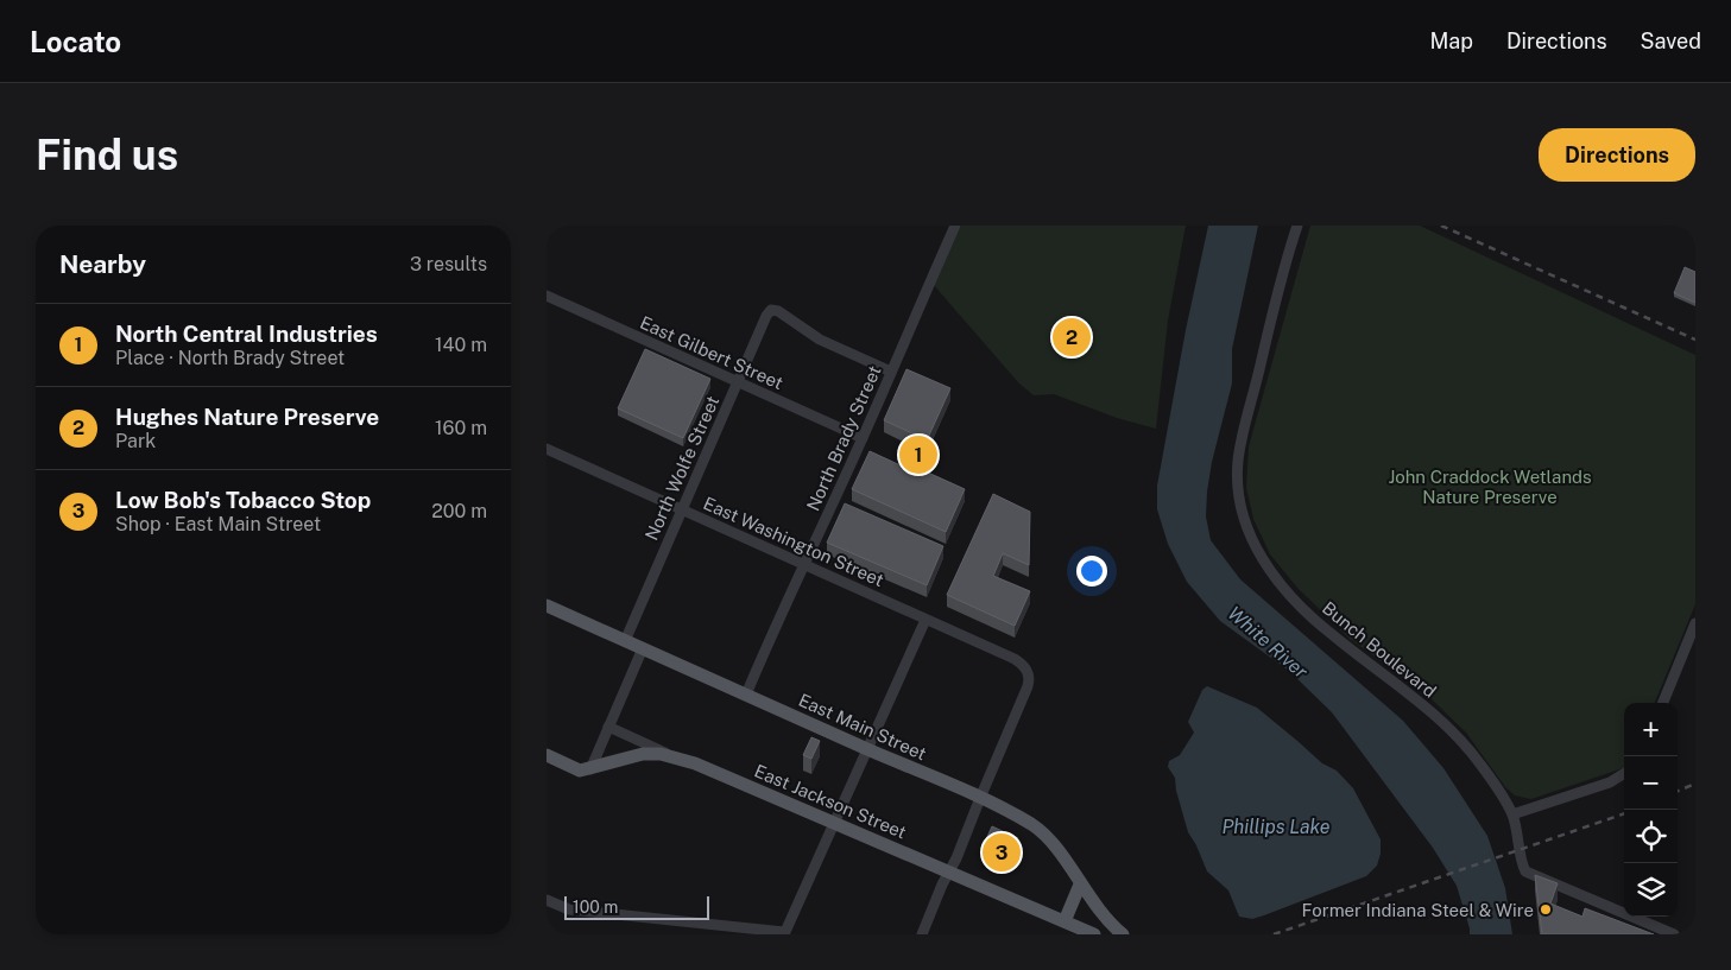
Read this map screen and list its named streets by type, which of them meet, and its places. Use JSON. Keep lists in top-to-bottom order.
{
  "streets": {
    "main road": ["East Main Street", "East Jackson Street"],
    "street": [
      "East Gilbert Street",
      "North Brady Street",
      "North Wolfe Street",
      "East Washington Street",
      "Bunch Boulevard"
    ]
  },
  "crossings": [
    ["East Gilbert Street", "North Brady Street"],
    ["East Gilbert Street", "North Wolfe Street"],
    ["North Brady Street", "North Wolfe Street"],
    ["North Brady Street", "East Washington Street"],
    ["North Brady Street", "East Main Street"],
    ["North Wolfe Street", "East Washington Street"],
    ["North Wolfe Street", "East Main Street"],
    ["East Washington Street", "East Main Street"]
  ],
  "water": ["White River", "Phillips Lake"],
  "parks": ["John Craddock Wetlands Nature Preserve"],
  "places": ["Former Indiana Steel & Wire"],
  "scale_bar": "100 m",
  "page": {
    "header": "Locato",
    "nav": ["Map", "Directions", "Saved"],
    "buttons": "Directions",
    "title": "Find us",
    "heading": ["Nearby", "3 results"],
    "list": [
      {
        "mark": "1",
        "name": "North Central Industries",
        "note": "Place · North Brady Street",
        "value": "140 m"
      },
      {
        "mark": "2",
        "name": "Hughes Nature Preserve",
        "note": "Park",
        "value": "160 m"
      },
      {
        "mark": "3",
        "name": "Low Bob's Tobacco Stop",
        "note": "Shop · East Main Street",
        "value": "200 m"
      }
    ],
    "pins": ["2", "1", "3"],
    "map_buttons": ["+", "−"],
    "scale": "100 m"
  }
}
